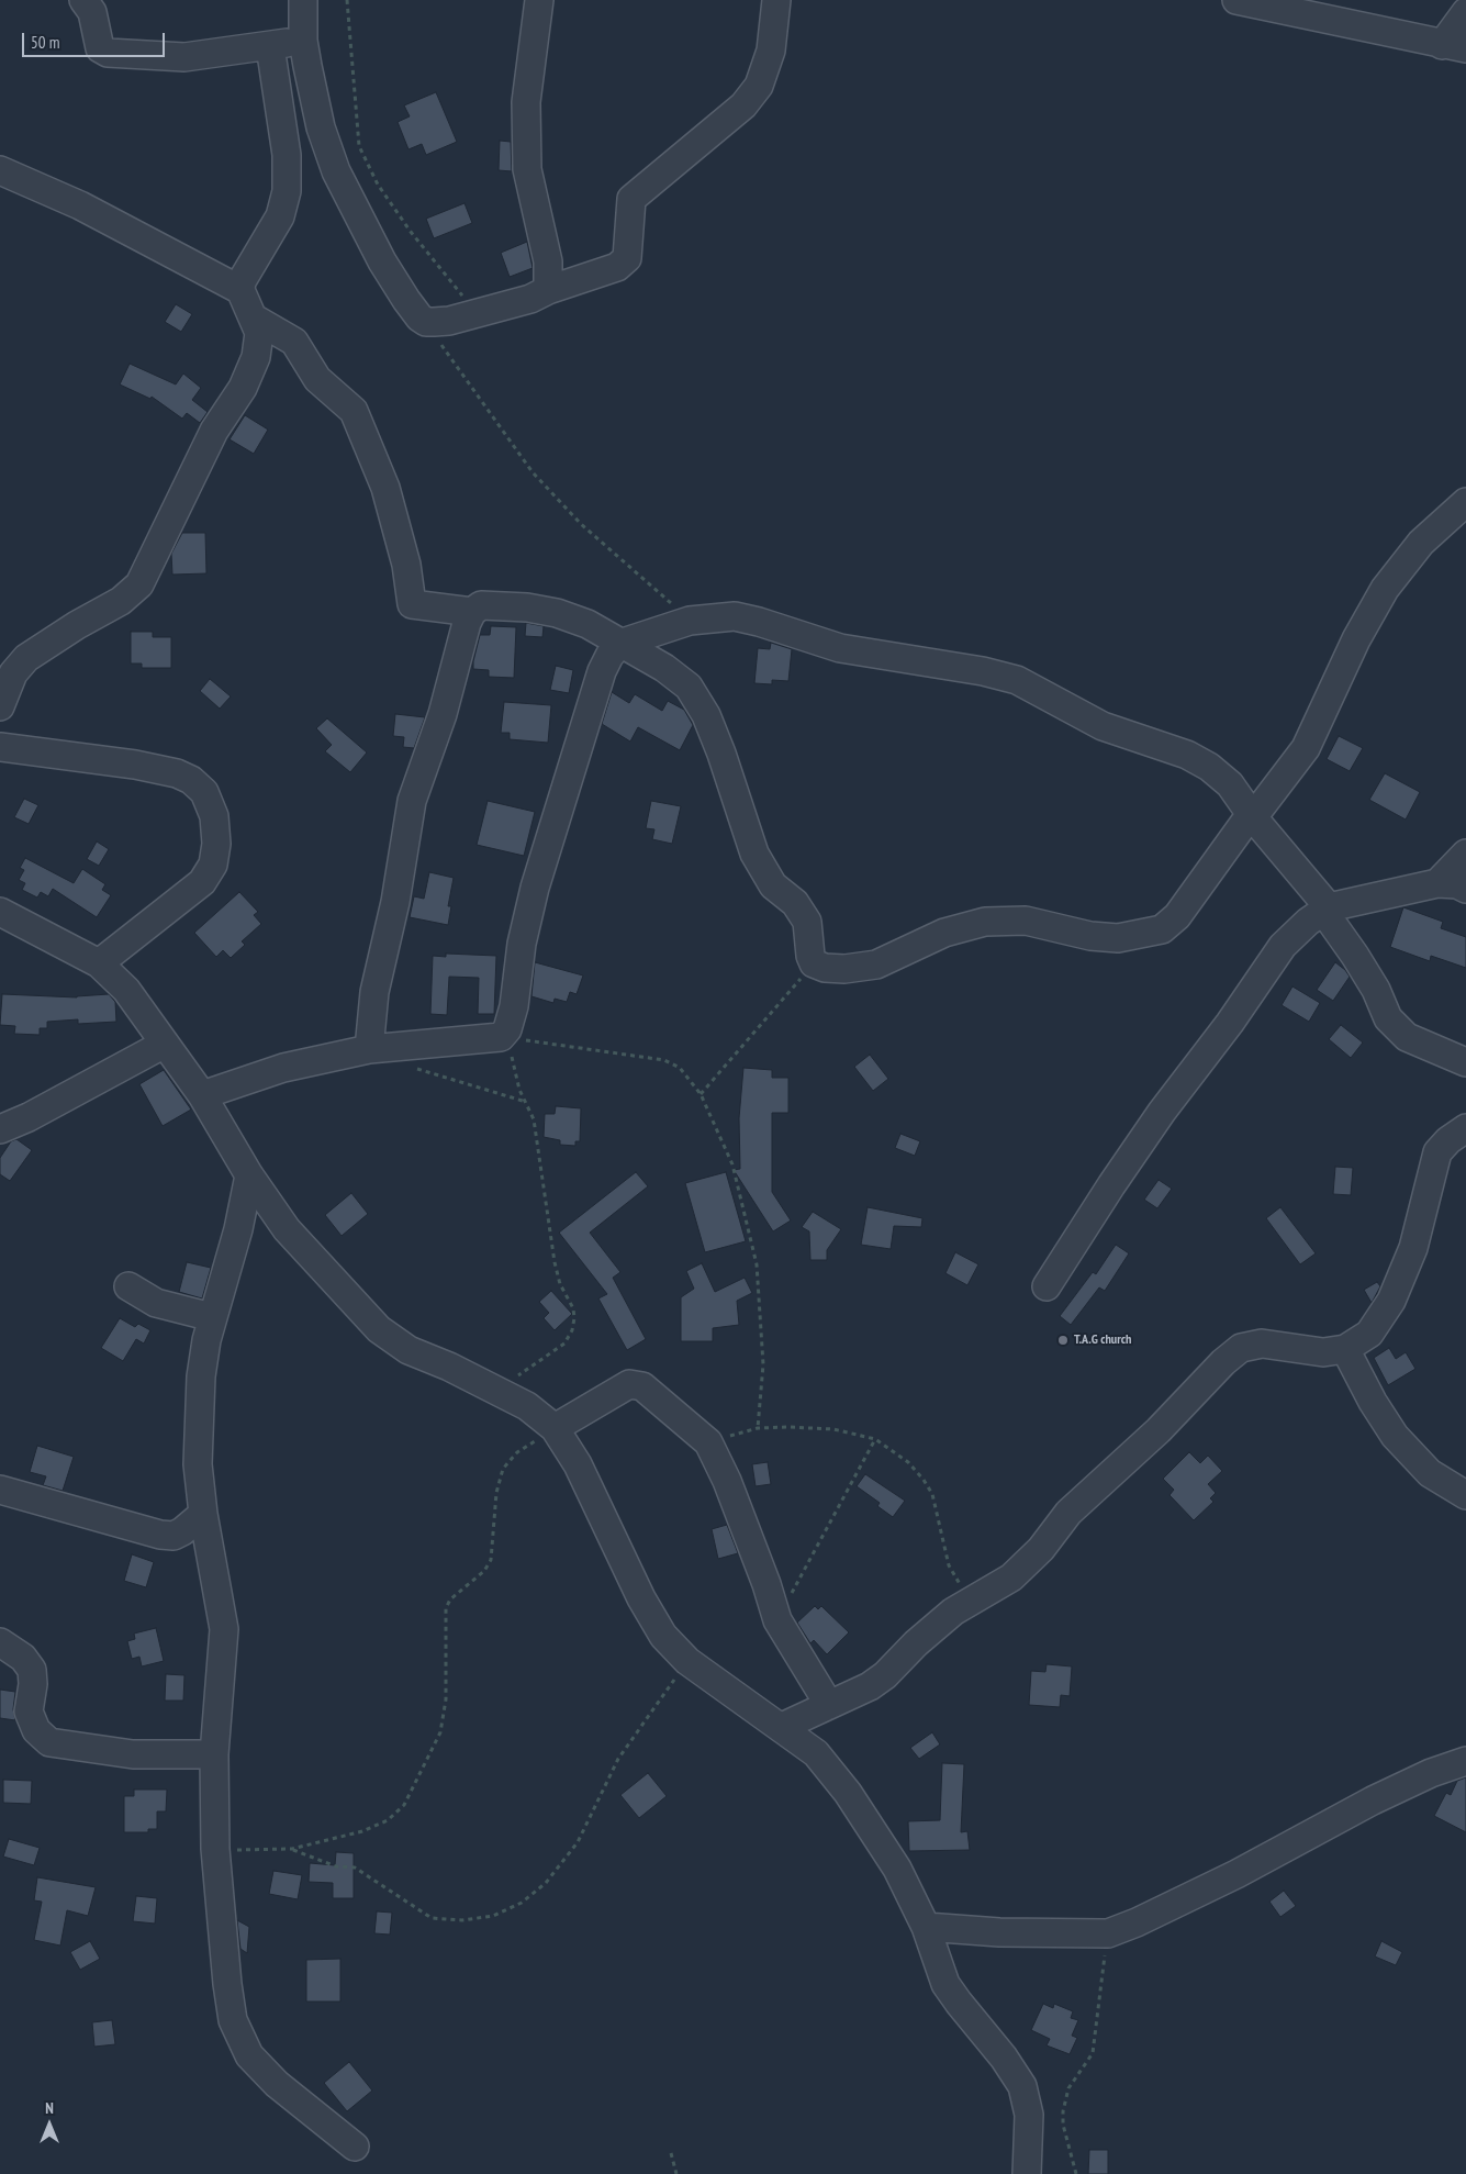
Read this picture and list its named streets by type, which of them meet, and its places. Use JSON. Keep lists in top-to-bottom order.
{
  "places": ["T.A.G church"],
  "scale_bar": "50 m",
  "north": "top"
}
